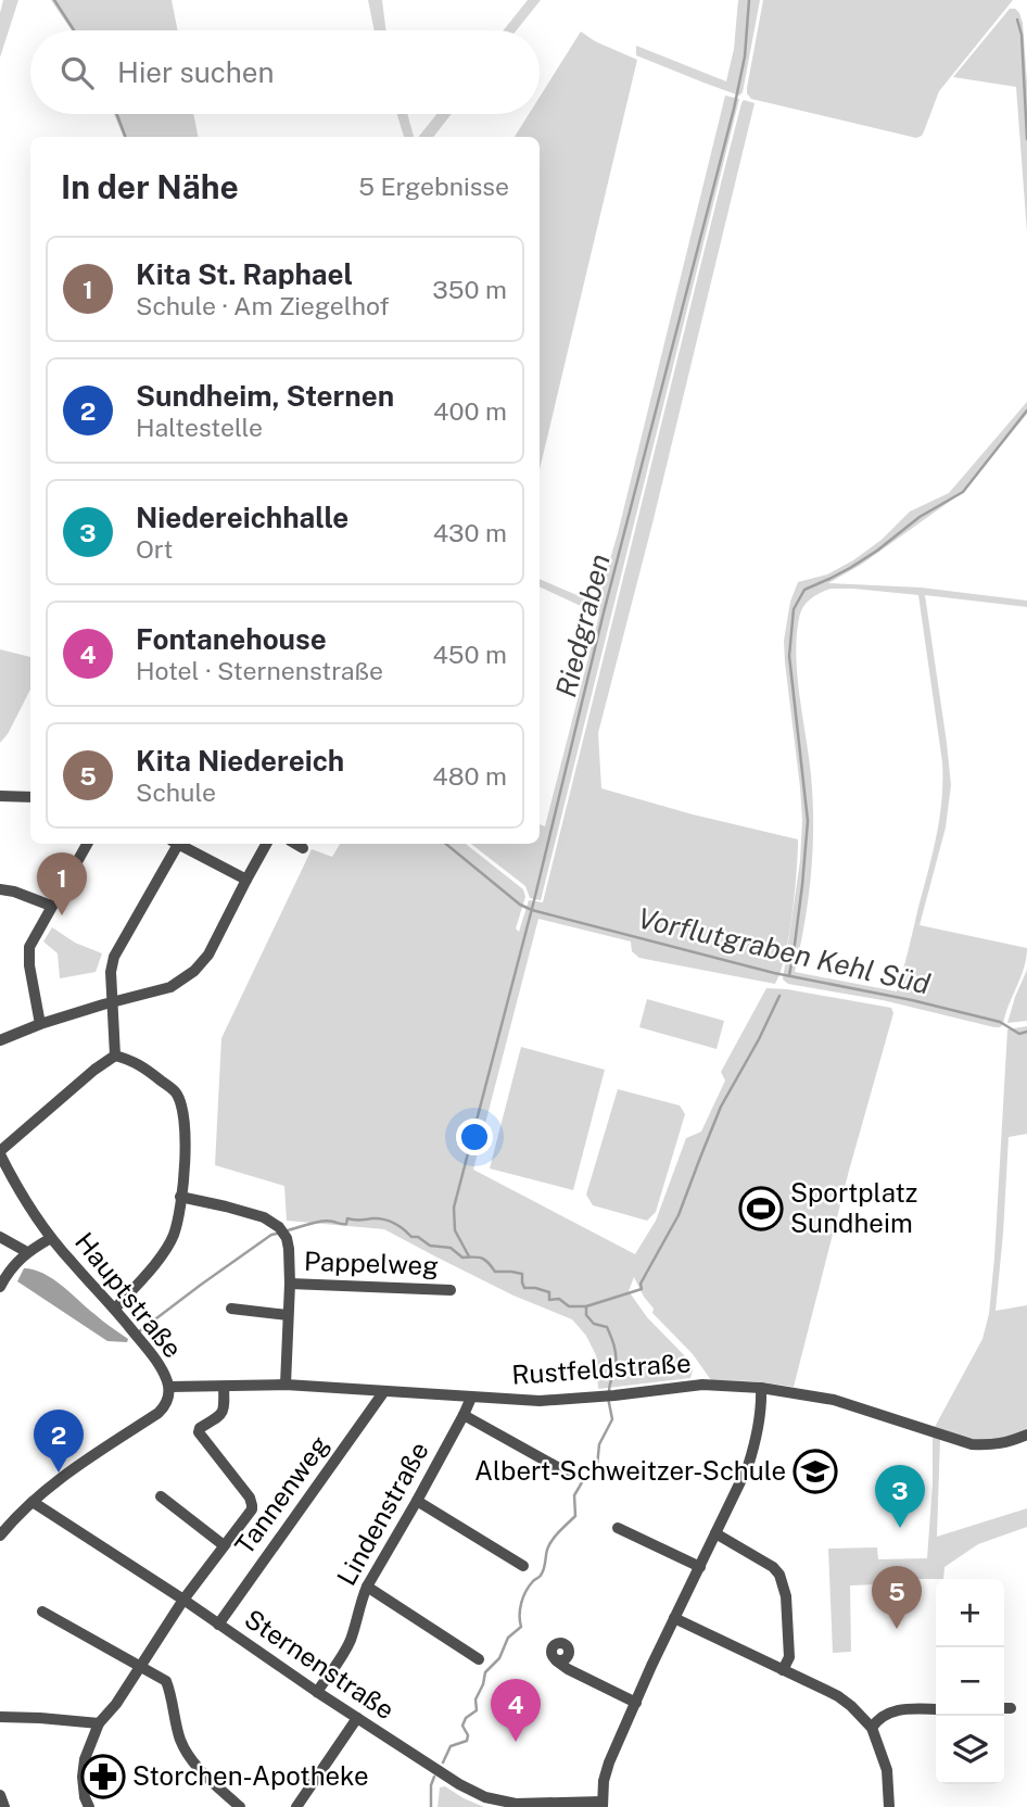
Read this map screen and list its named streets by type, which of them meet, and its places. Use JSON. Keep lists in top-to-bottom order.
{
  "streets": {
    "street": [
      "Pappelweg",
      "Hauptstraße",
      "Rustfeldstraße",
      "Tannenweg",
      "Lindenstraße",
      "Sternenstraße"
    ]
  },
  "crossings": [
    ["Hauptstraße", "Rustfeldstraße"],
    ["Hauptstraße", "Sternenstraße"],
    ["Rustfeldstraße", "Tannenweg"],
    ["Rustfeldstraße", "Lindenstraße"],
    ["Tannenweg", "Sternenstraße"],
    ["Lindenstraße", "Sternenstraße"]
  ],
  "water": ["Riedgraben", "Vorflutgraben Kehl Süd"],
  "places": {
    "sports": ["Sportplatz Sundheim"],
    "school or university": ["Albert-Schweitzer-Schule"],
    "pharmacy": ["Storchen-Apotheke"]
  },
  "page": {
    "search": "Hier suchen",
    "heading": ["In der Nähe", "5 Ergebnisse"],
    "list": [
      {
        "mark": "1",
        "name": "Kita St. Raphael",
        "note": "Schule · Am Ziegelhof",
        "value": "350 m"
      },
      {
        "mark": "2",
        "name": "Sundheim, Sternen",
        "note": "Haltestelle",
        "value": "400 m"
      },
      {
        "mark": "3",
        "name": "Niedereichhalle",
        "note": "Ort",
        "value": "430 m"
      },
      {
        "mark": "4",
        "name": "Fontanehouse",
        "note": "Hotel · Sternenstraße",
        "value": "450 m"
      },
      {
        "mark": "5",
        "name": "Kita Niedereich",
        "note": "Schule",
        "value": "480 m"
      }
    ],
    "pins": [
      "1",
      "2",
      "3",
      "5",
      "4"
    ],
    "map_buttons": ["+", "−"]
  }
}
